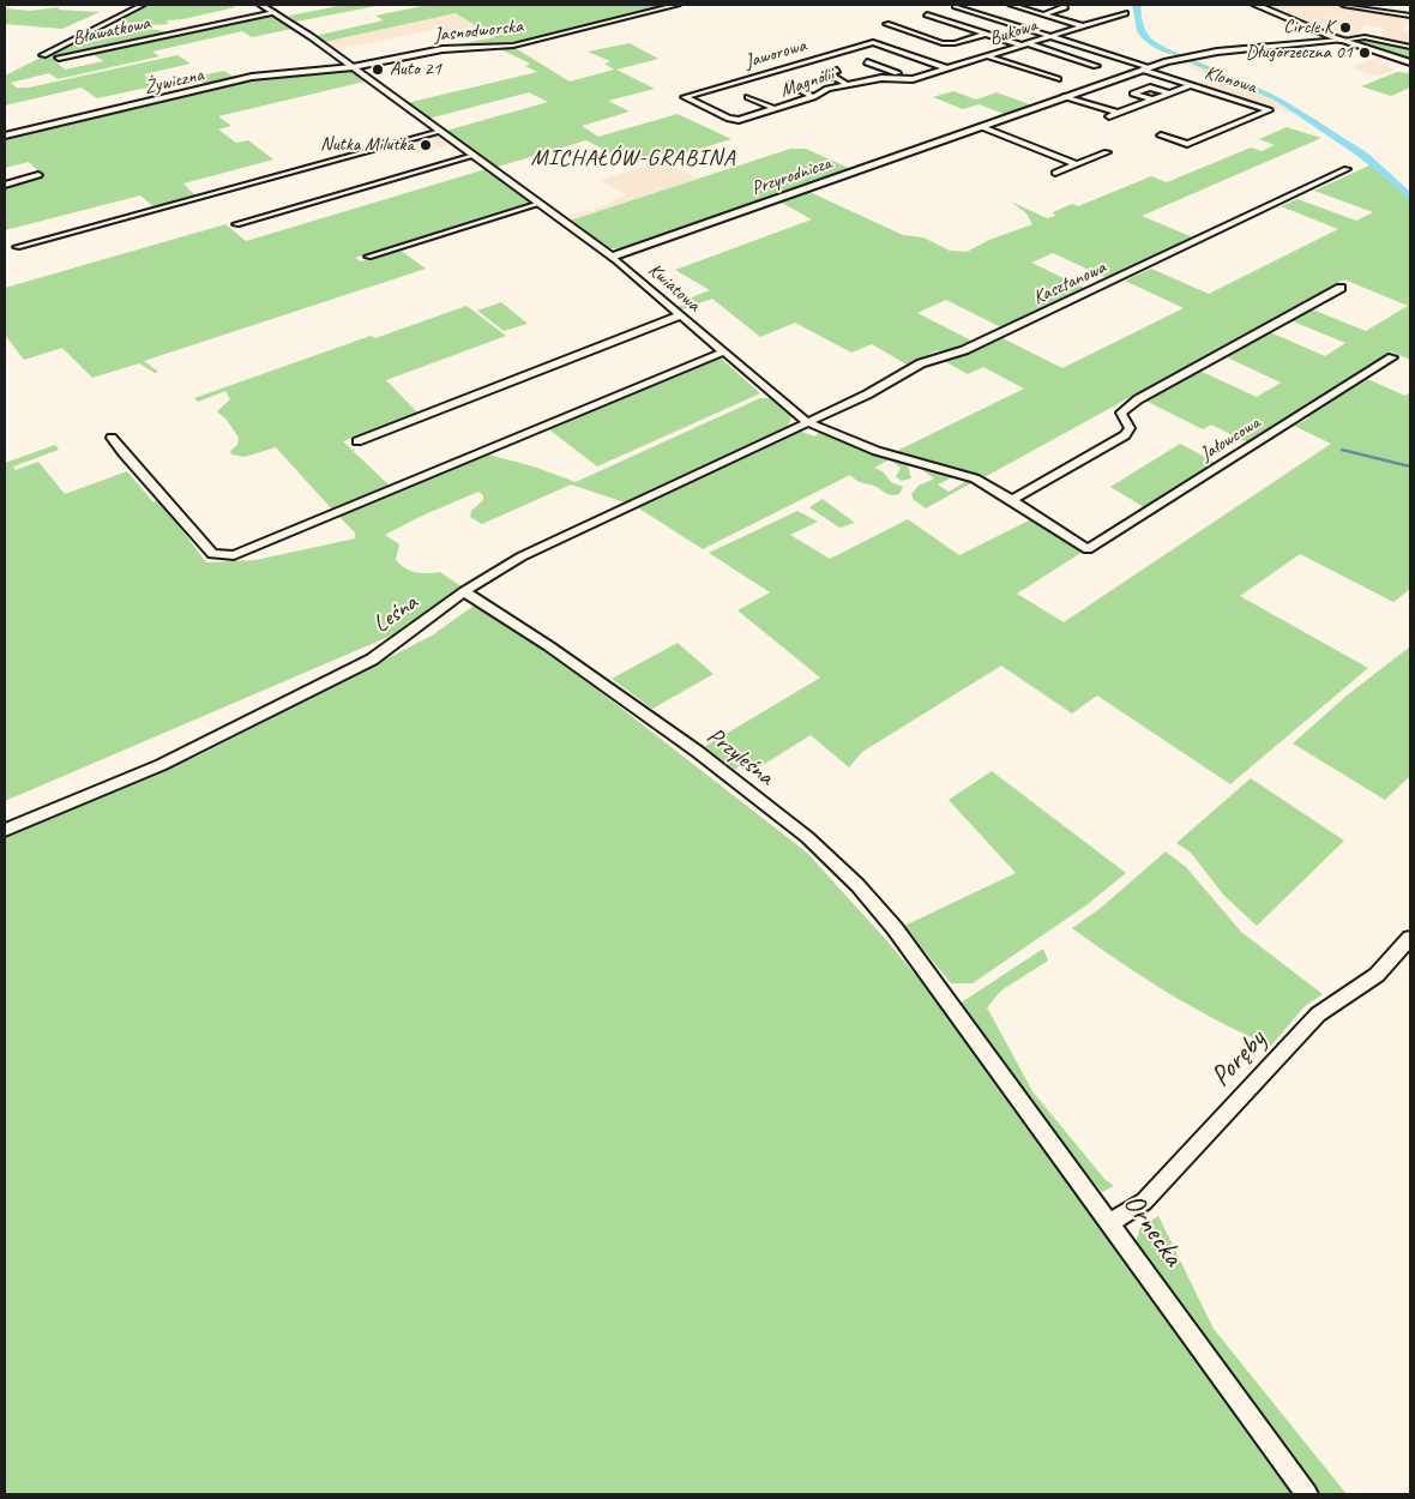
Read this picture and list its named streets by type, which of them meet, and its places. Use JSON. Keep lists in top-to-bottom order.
{
  "streets": {
    "street": [
      "Bławatkowa",
      "Jasnodworska",
      "Bukowa",
      "Jaworowa",
      "Klonowa",
      "Żywiczna",
      "Magnolii",
      "Przyrodnicza",
      "Kasztanowa",
      "Kwiatowa",
      "Jałowcowa",
      "Leśna",
      "Przyleśna",
      "Poręby",
      "Ornecka"
    ]
  },
  "crossings": [
    ["Bławatkowa", "Kwiatowa"],
    ["Jasnodworska", "Żywiczna"],
    ["Jasnodworska", "Kwiatowa"],
    ["Bukowa", "Klonowa"],
    ["Bukowa", "Magnolii"],
    ["Jaworowa", "Magnolii"],
    ["Klonowa", "Przyrodnicza"],
    ["Żywiczna", "Kwiatowa"],
    ["Przyrodnicza", "Kwiatowa"],
    ["Kasztanowa", "Kwiatowa"],
    ["Kasztanowa", "Leśna"],
    ["Kwiatowa", "Jałowcowa"],
    ["Kwiatowa", "Leśna"],
    ["Leśna", "Przyleśna"],
    ["Przyleśna", "Ornecka"],
    ["Poręby", "Ornecka"]
  ],
  "districts": ["MICHAŁÓW-GRABINA"],
  "places": [
    "Circle K",
    "Długorzeczna 01",
    "Auto 21",
    "Nutka Milutka"
  ]
}
